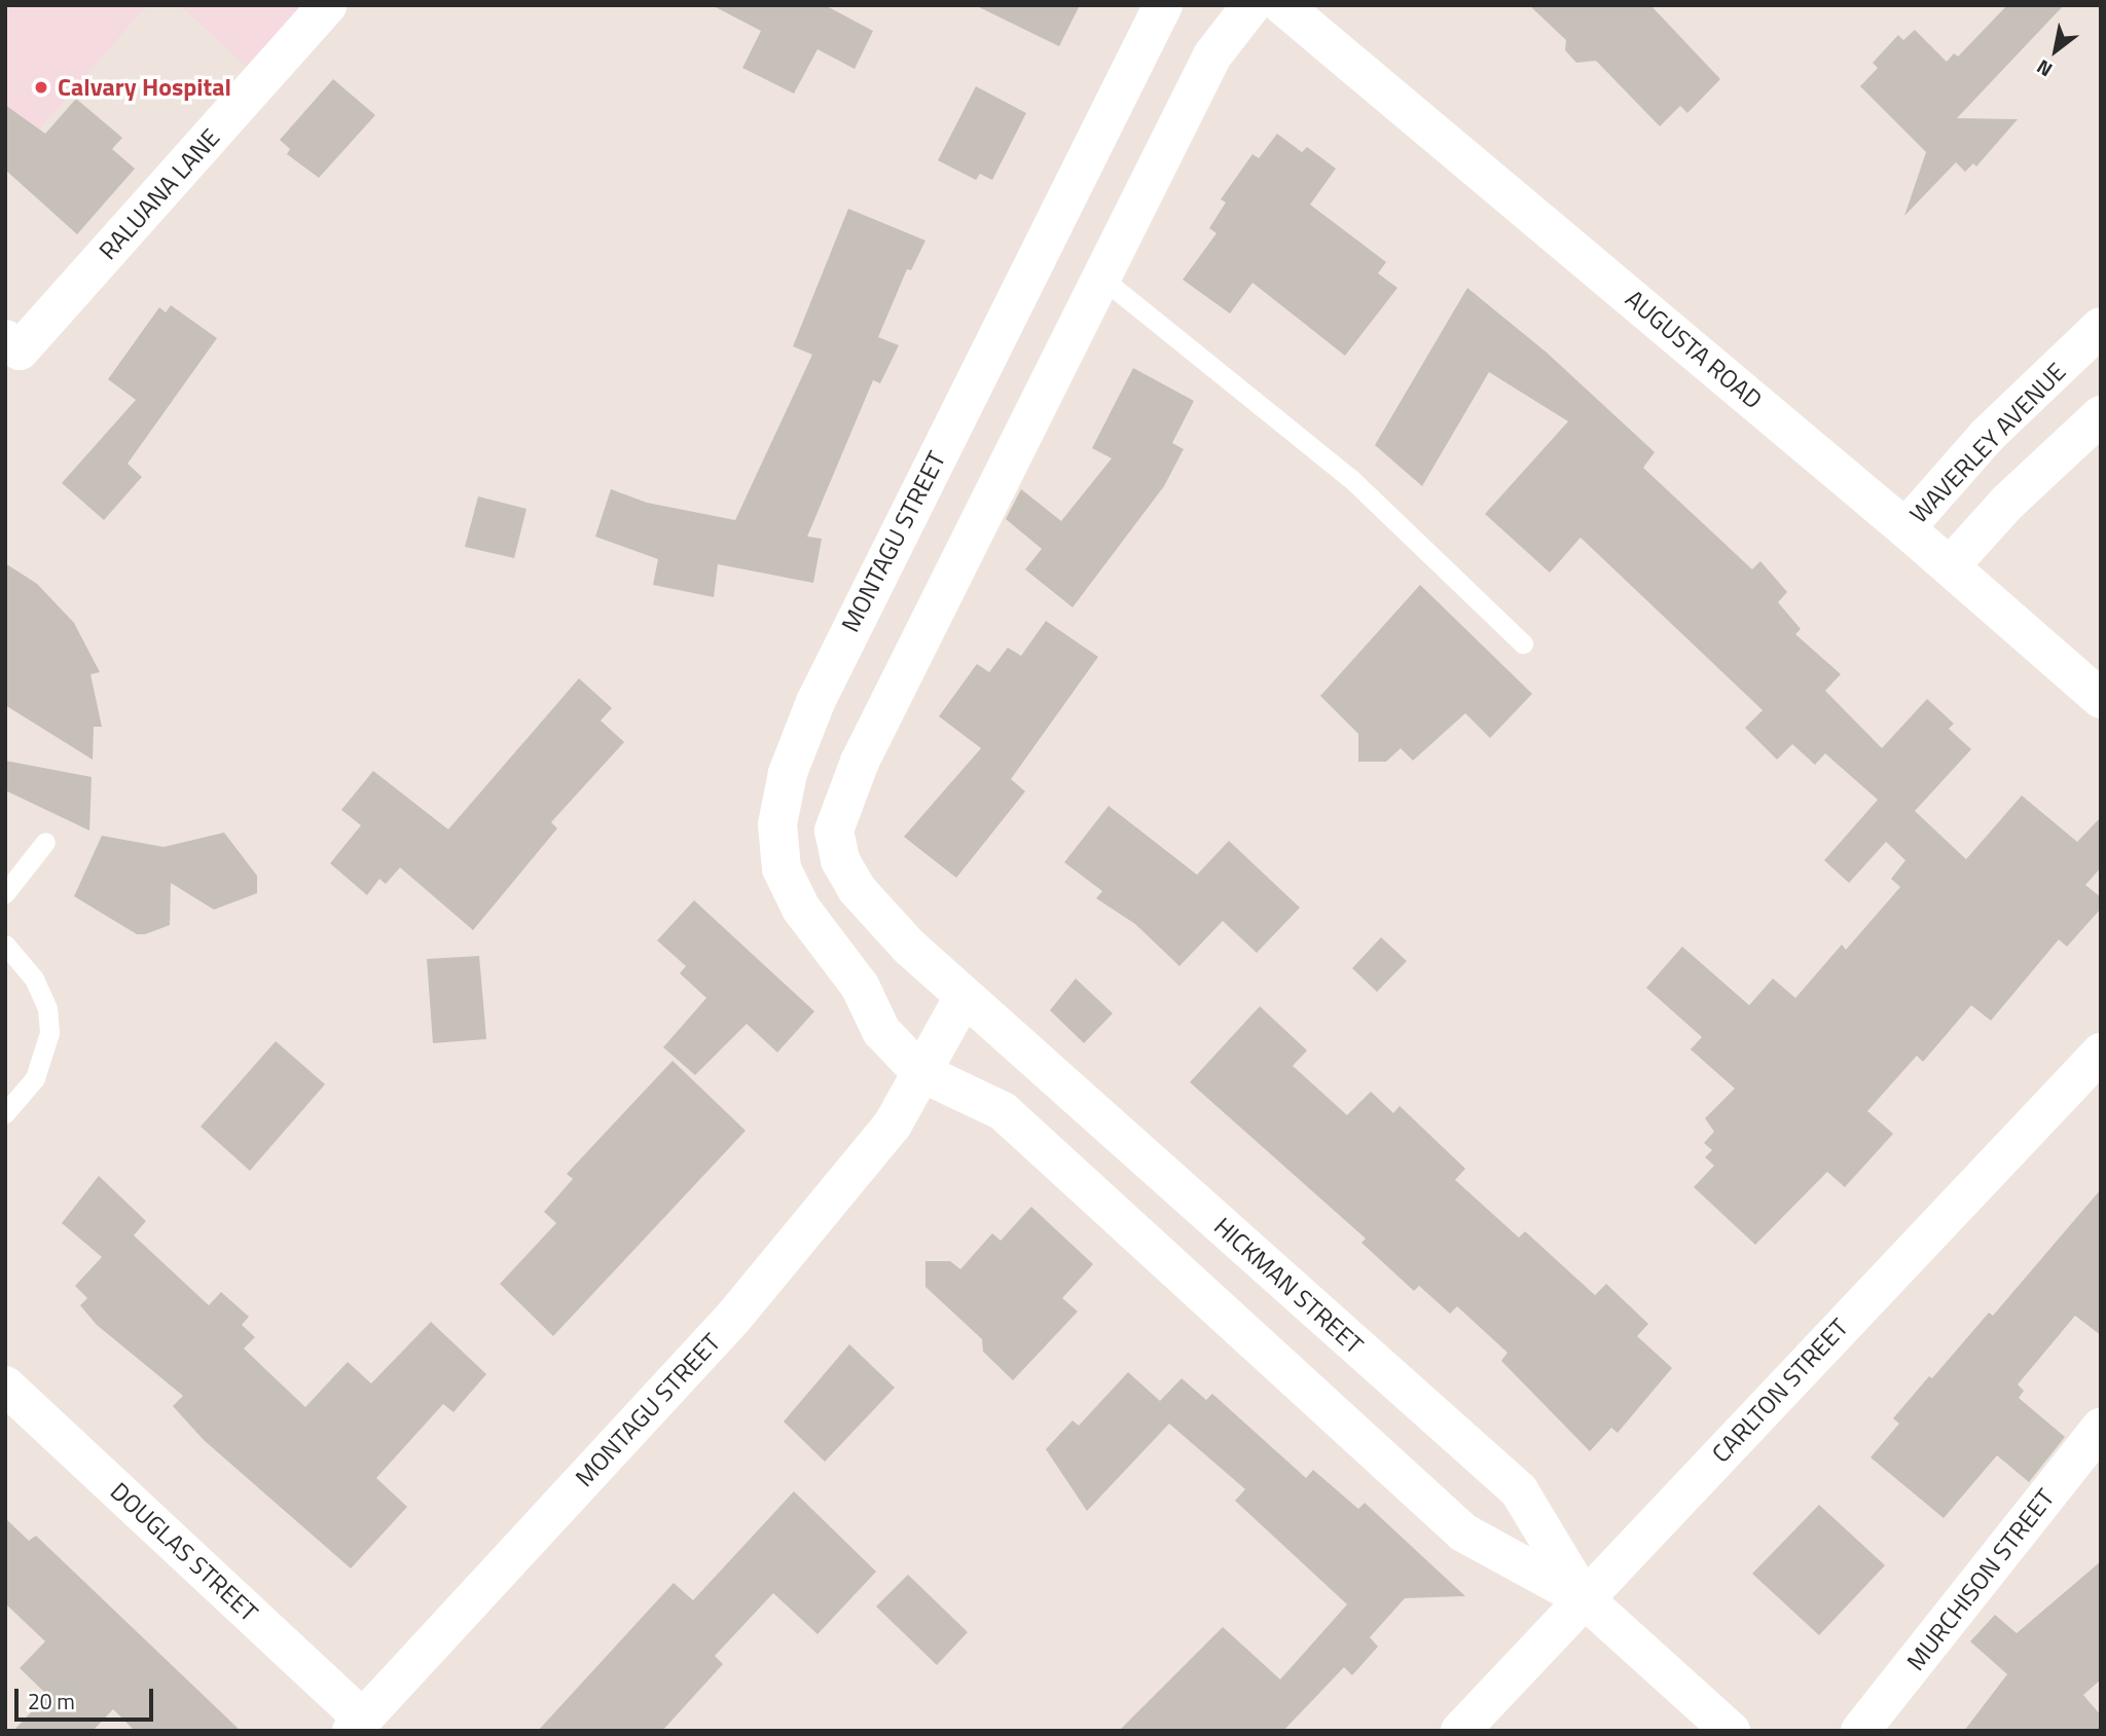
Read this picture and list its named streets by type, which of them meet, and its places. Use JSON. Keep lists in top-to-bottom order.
{
  "streets": {
    "street": [
      "RALUANA LANE",
      "AUGUSTA ROAD",
      "WAVERLEY AVENUE",
      "MONTAGU STREET",
      "HICKMAN STREET",
      "CARLTON STREET",
      "DOUGLAS STREET",
      "MURCHISON STREET"
    ]
  },
  "crossings": [
    ["AUGUSTA ROAD", "WAVERLEY AVENUE"],
    ["MONTAGU STREET", "HICKMAN STREET"],
    ["MONTAGU STREET", "DOUGLAS STREET"],
    ["HICKMAN STREET", "CARLTON STREET"]
  ],
  "places": ["Calvary Hospital"],
  "scale_bar": "20 m",
  "north": "bottom left"
}
